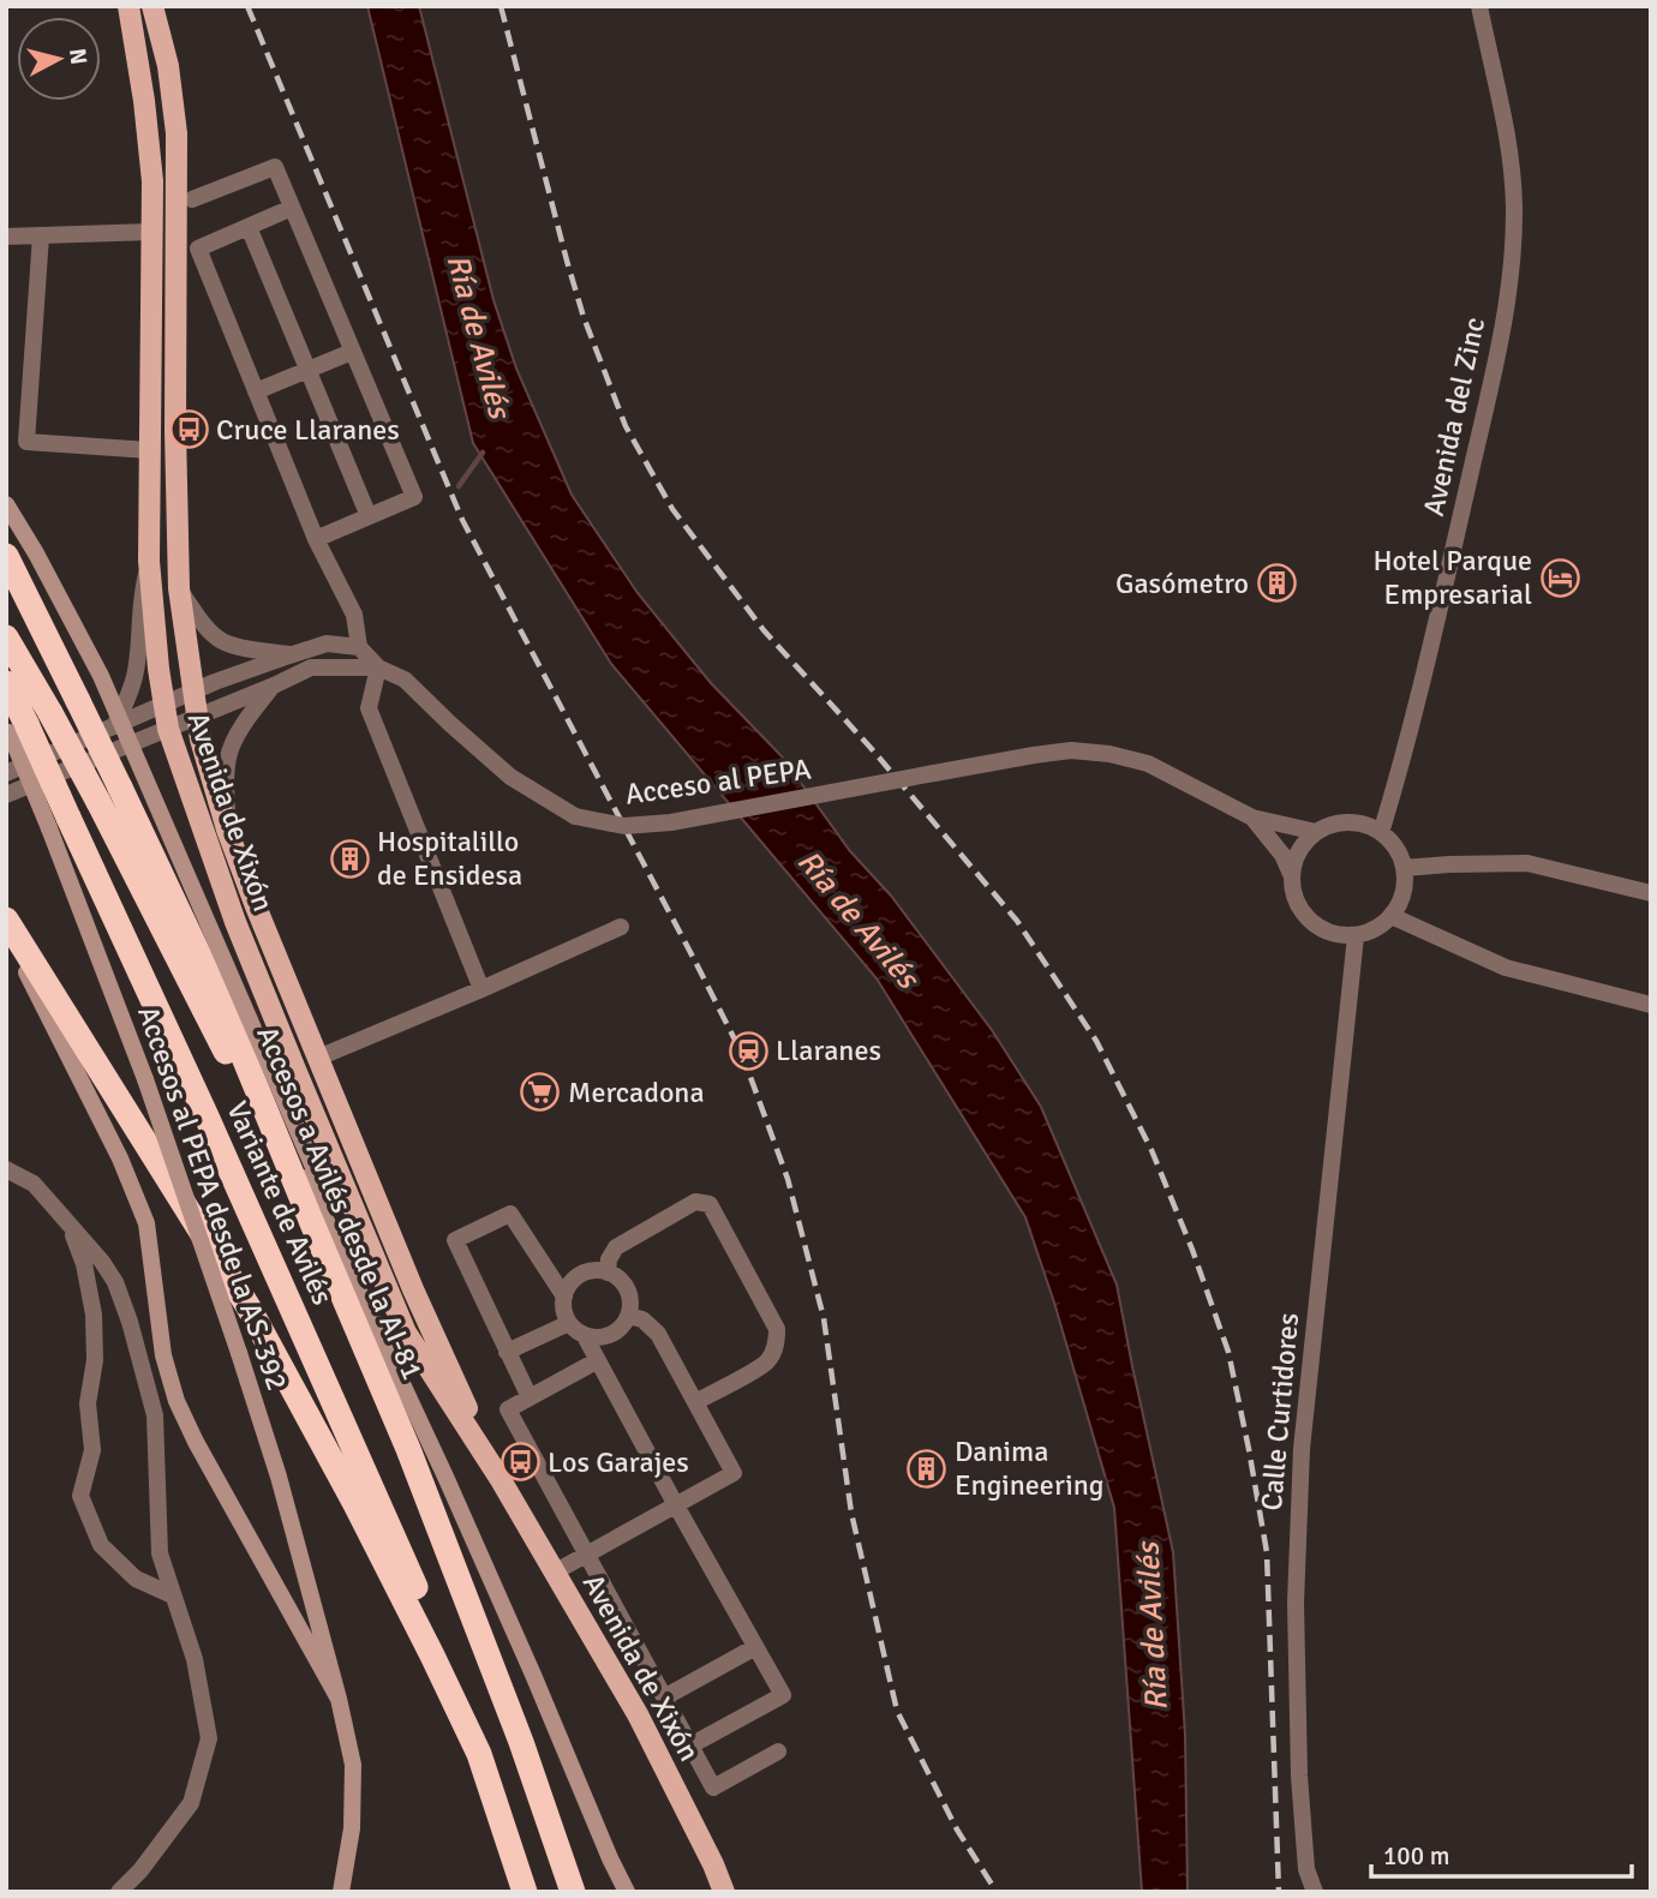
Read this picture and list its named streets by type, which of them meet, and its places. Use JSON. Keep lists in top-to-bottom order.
{
  "streets": {
    "highway": ["Variante de Avilés", "Accesos a Avilés desde la AI-81"],
    "main road": ["Avenida de Xixón", "Accesos al PEPA desde la AS-392"],
    "street": ["Avenida del Zinc", "Acceso al PEPA", "Calle Curtidores"]
  },
  "crossings": [
    ["Avenida del Zinc", "Calle Curtidores"],
    ["Accesos al PEPA desde la AS-392", "Variante de Avilés"],
    ["Variante de Avilés", "Accesos a Avilés desde la AI-81"]
  ],
  "water": ["Ría de Avilés"],
  "places": {
    "bus stop": ["Cruce Llaranes", "Los Garajes"],
    "hotel": ["Hotel Parque Empresarial"],
    "building": ["Gasómetro", "Hospitalillo de Ensidesa", "Danima Engineering"],
    "station": ["Llaranes"],
    "supermarket": ["Mercadona"]
  },
  "scale_bar": "100 m",
  "north": "right"
}
